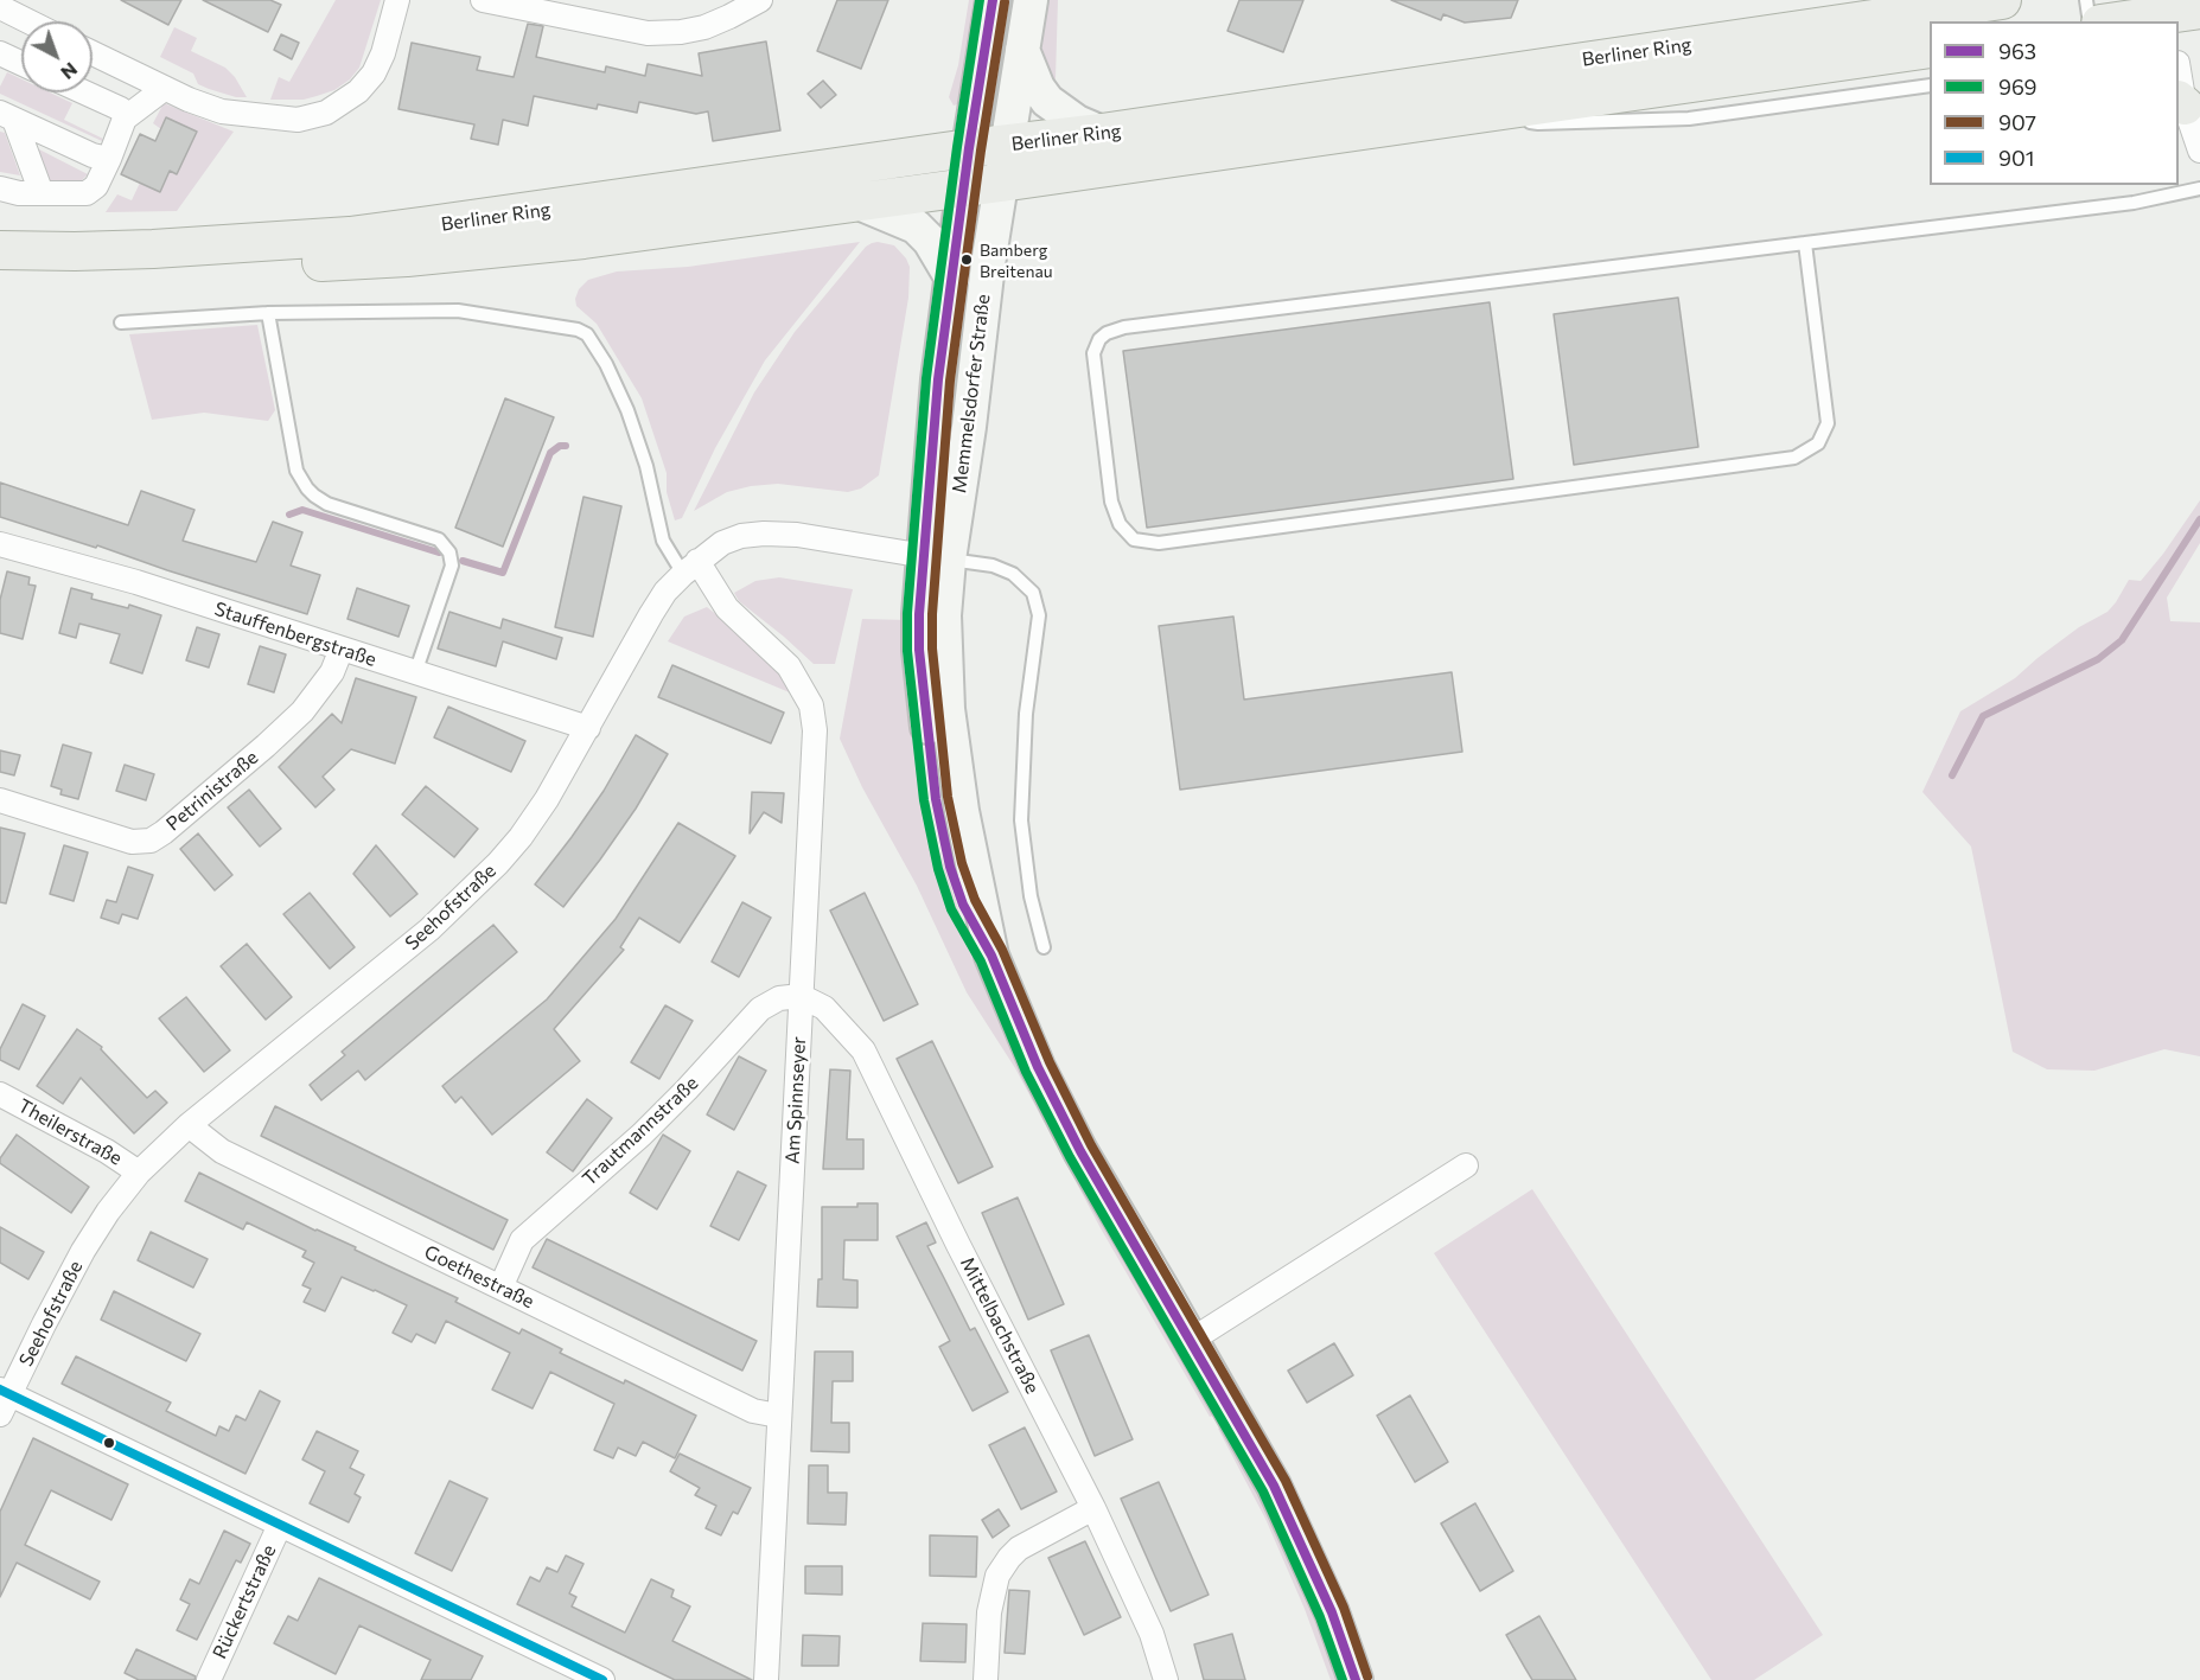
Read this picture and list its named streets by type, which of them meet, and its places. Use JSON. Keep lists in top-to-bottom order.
{
  "streets": {
    "main road": ["Berliner Ring", "Memmelsdorfer Straße"],
    "street": [
      "Stauffenbergstraße",
      "Petrinistraße",
      "Seehofstraße",
      "Am Spinnseyer",
      "Trautmannstraße",
      "Theilerstraße",
      "Goethestraße",
      "Mittelbachstraße",
      "Rückertstraße"
    ]
  },
  "crossings": [
    ["Berliner Ring", "Memmelsdorfer Straße"],
    ["Memmelsdorfer Straße", "Seehofstraße"],
    ["Stauffenbergstraße", "Petrinistraße"],
    ["Stauffenbergstraße", "Seehofstraße"],
    ["Seehofstraße", "Am Spinnseyer"],
    ["Seehofstraße", "Theilerstraße"],
    ["Seehofstraße", "Goethestraße"],
    ["Am Spinnseyer", "Trautmannstraße"],
    ["Am Spinnseyer", "Goethestraße"],
    ["Am Spinnseyer", "Mittelbachstraße"],
    ["Trautmannstraße", "Goethestraße"],
    ["Trautmannstraße", "Mittelbachstraße"]
  ],
  "places": ["Bamberg Breitenau"],
  "lines": [
    "transit line 963",
    "transit line 969",
    "transit line 907",
    "transit line 901"
  ],
  "legend": [
    "963",
    "969",
    "907",
    "901"
  ],
  "north": "bottom right"
}
